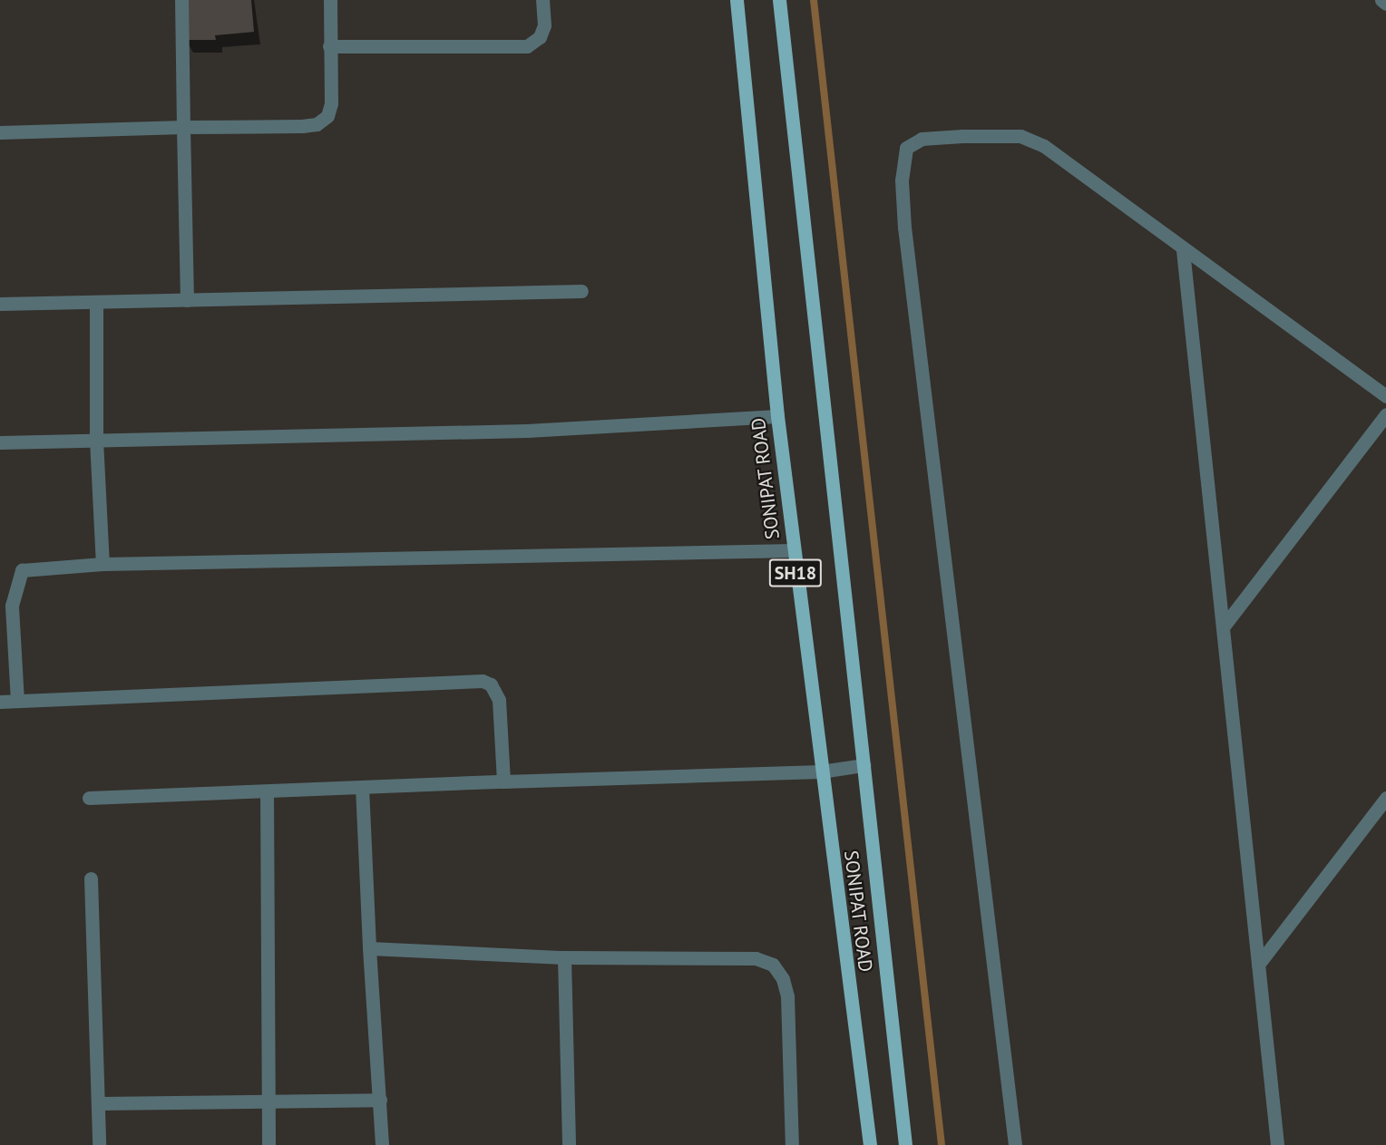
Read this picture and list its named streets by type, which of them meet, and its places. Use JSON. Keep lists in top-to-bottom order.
{
  "streets": {
    "main road": ["SONIPAT ROAD", "SH18"]
  }
}
